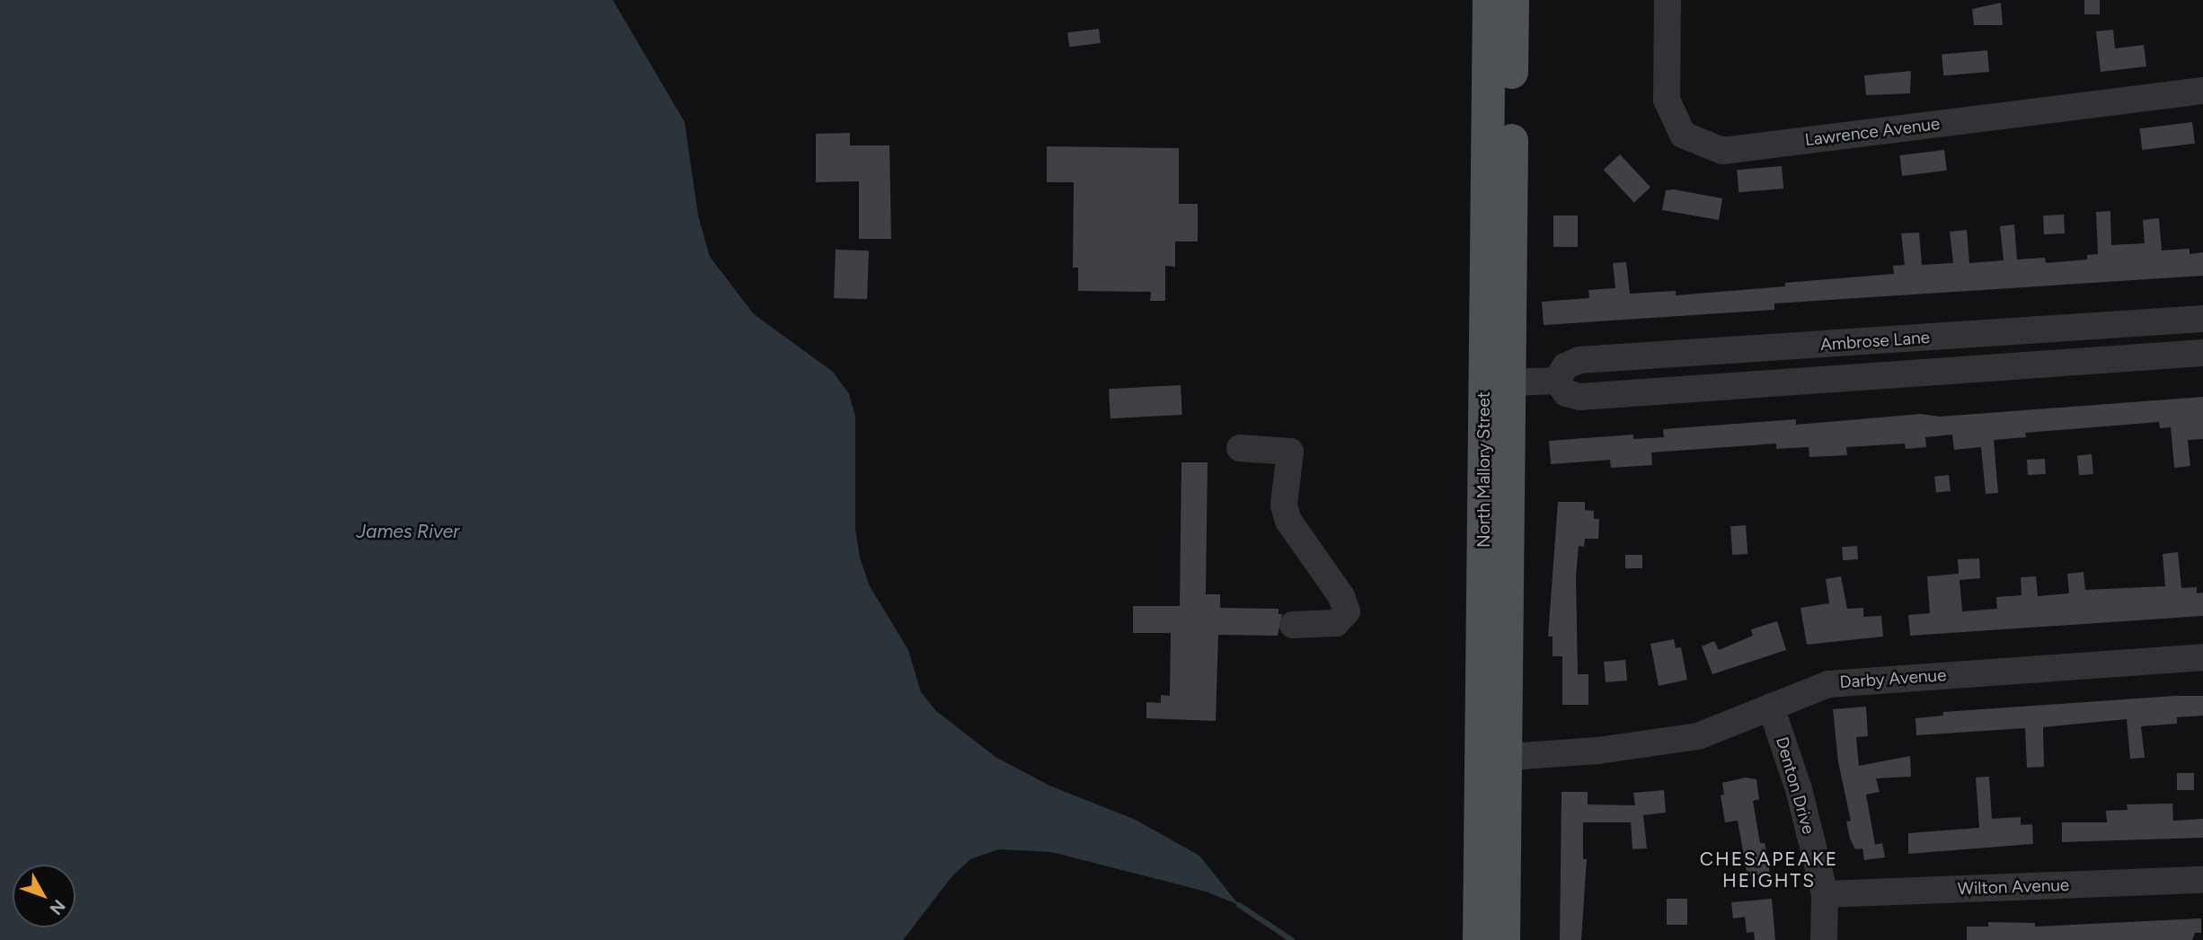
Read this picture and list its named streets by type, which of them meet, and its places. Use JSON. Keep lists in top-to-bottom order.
{
  "streets": {
    "main road": ["North Mallory Street"],
    "street": [
      "Lawrence Avenue",
      "Ambrose Lane",
      "Darby Avenue",
      "Denton Drive",
      "Wilton Avenue"
    ]
  },
  "crossings": [
    ["North Mallory Street", "Darby Avenue"],
    ["Darby Avenue", "Denton Drive"],
    ["Denton Drive", "Wilton Avenue"]
  ],
  "districts": ["CHESAPEAKE HEIGHTS"],
  "water": ["James River"],
  "north": "bottom right"
}
